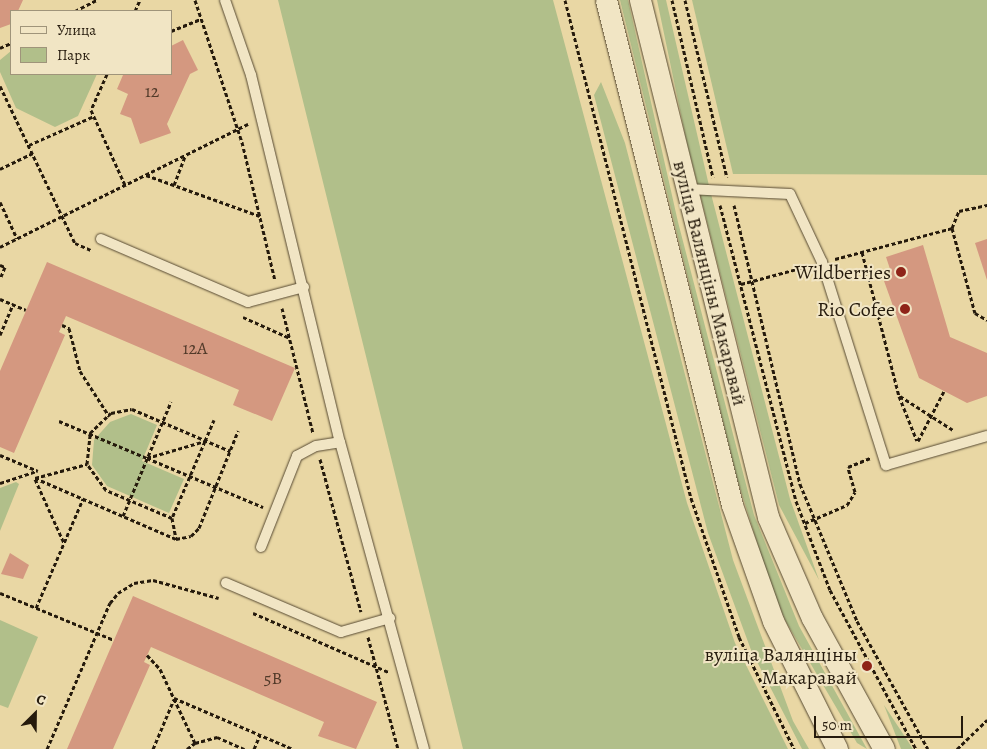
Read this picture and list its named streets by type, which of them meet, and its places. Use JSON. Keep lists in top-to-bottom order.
{
  "streets": {
    "street": ["вуліца Валянціны Макаравай"]
  },
  "places": ["Wildberries", "Rio Cofee", "вуліца Валянціны Макаравай"],
  "house_numbers": ["12", "12А", "5В"],
  "legend": ["Улица", "Парк"],
  "scale_bar": "50 m",
  "north": "top right"
}
